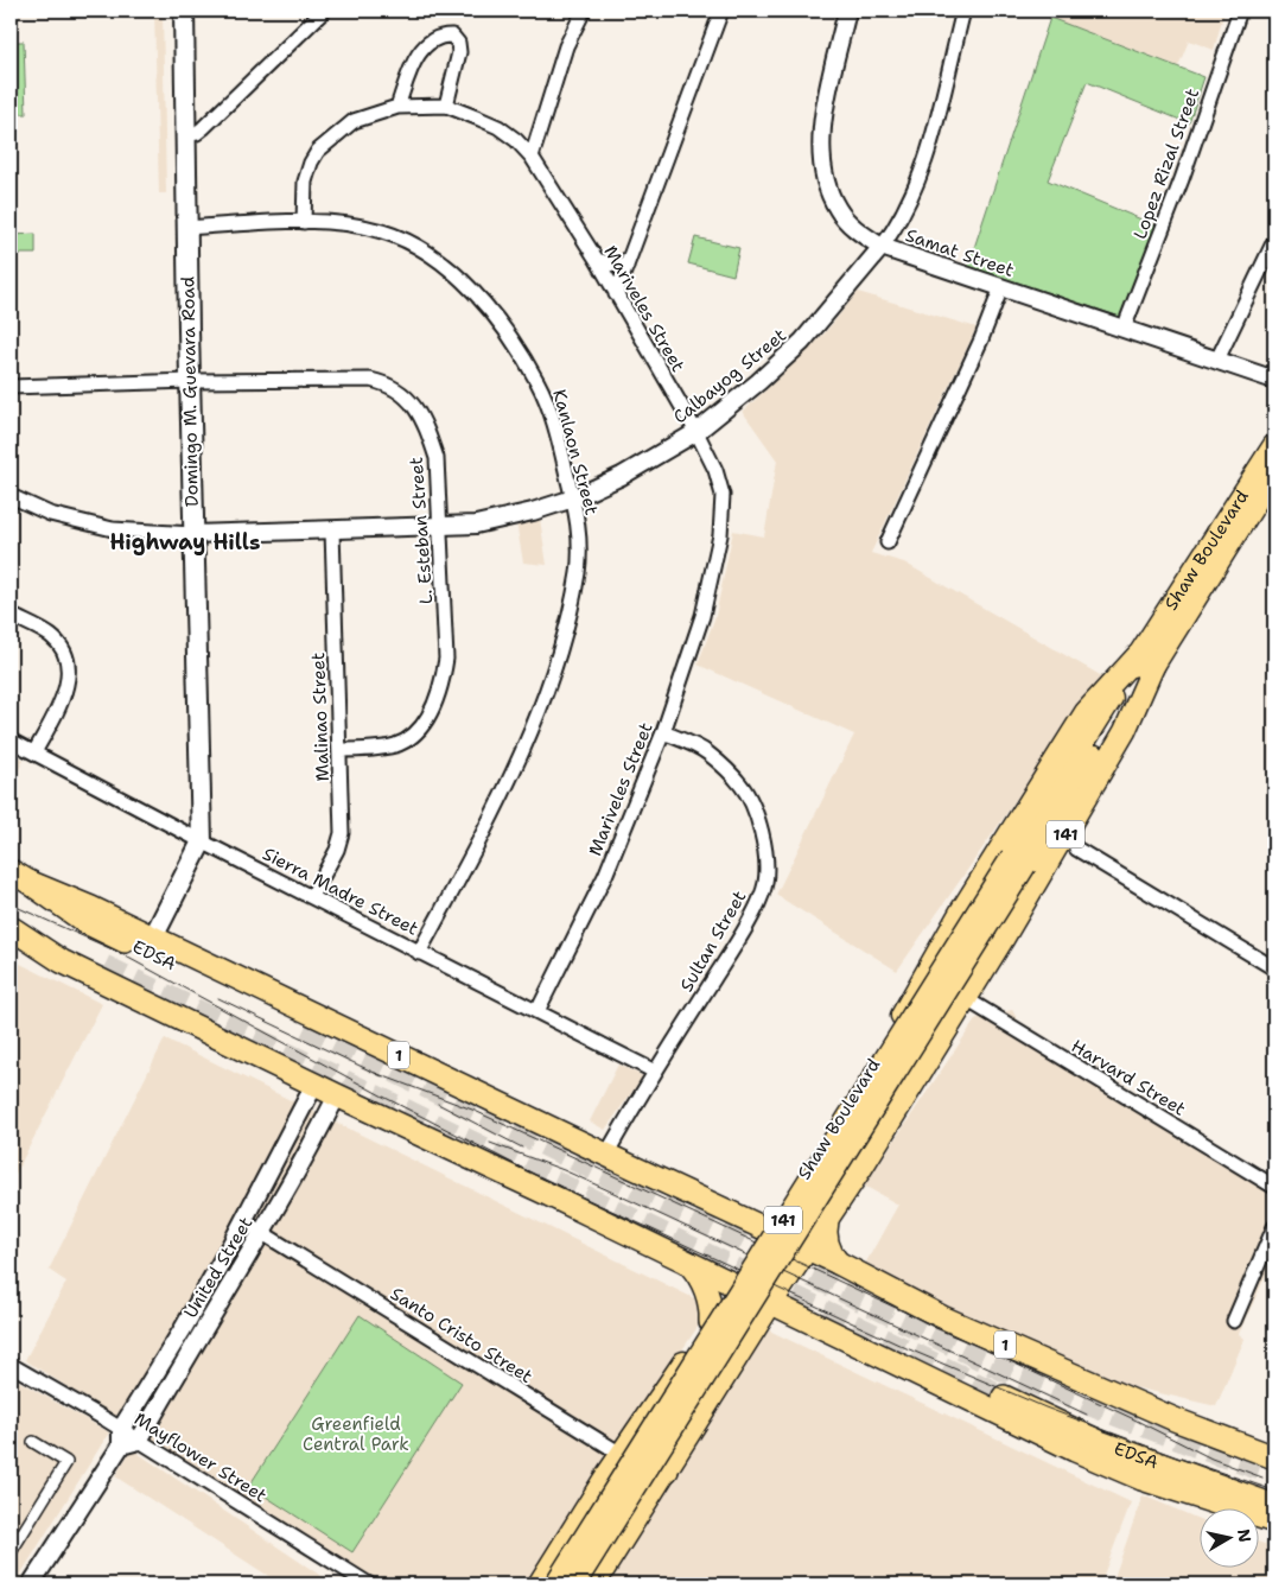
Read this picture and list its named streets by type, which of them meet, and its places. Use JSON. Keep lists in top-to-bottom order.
{
  "streets": {
    "highway": ["EDSA", "1"],
    "main road": ["Domingo M. Guevara Road", "Shaw Boulevard", "141"],
    "street": [
      "Lopez Rizal Street",
      "Samat Street",
      "Mariveles Street",
      "Calbayog Street",
      "Kanlaon Street",
      "L. Esteban Street",
      "Malinao Street",
      "Sierra Madre Street",
      "Sultan Street",
      "Harvard Street",
      "United Street",
      "Santo Cristo Street",
      "Mayflower Street"
    ]
  },
  "crossings": [
    ["Lopez Rizal Street", "Samat Street"],
    ["Samat Street", "Calbayog Street"],
    ["Mariveles Street", "Calbayog Street"],
    ["Mariveles Street", "Kanlaon Street"],
    ["Mariveles Street", "Sierra Madre Street"],
    ["Mariveles Street", "Sultan Street"],
    ["Calbayog Street", "Domingo M. Guevara Road"],
    ["Calbayog Street", "Kanlaon Street"],
    ["Calbayog Street", "L. Esteban Street"],
    ["Calbayog Street", "Malinao Street"],
    ["Domingo M. Guevara Road", "Kanlaon Street"],
    ["Domingo M. Guevara Road", "L. Esteban Street"],
    ["Domingo M. Guevara Road", "Sierra Madre Street"],
    ["Domingo M. Guevara Road", "1"],
    ["Kanlaon Street", "Sierra Madre Street"],
    ["L. Esteban Street", "Malinao Street"],
    ["Shaw Boulevard", "1"],
    ["Shaw Boulevard", "Harvard Street"],
    ["Shaw Boulevard", "Santo Cristo Street"],
    ["Malinao Street", "Sierra Madre Street"],
    ["Sierra Madre Street", "Sultan Street"],
    ["Sultan Street", "1"],
    ["EDSA", "1"],
    ["United Street", "Santo Cristo Street"],
    ["United Street", "Mayflower Street"]
  ],
  "districts": ["Highway Hills"],
  "parks": ["Greenfield Central Park"],
  "north": "right"
}
